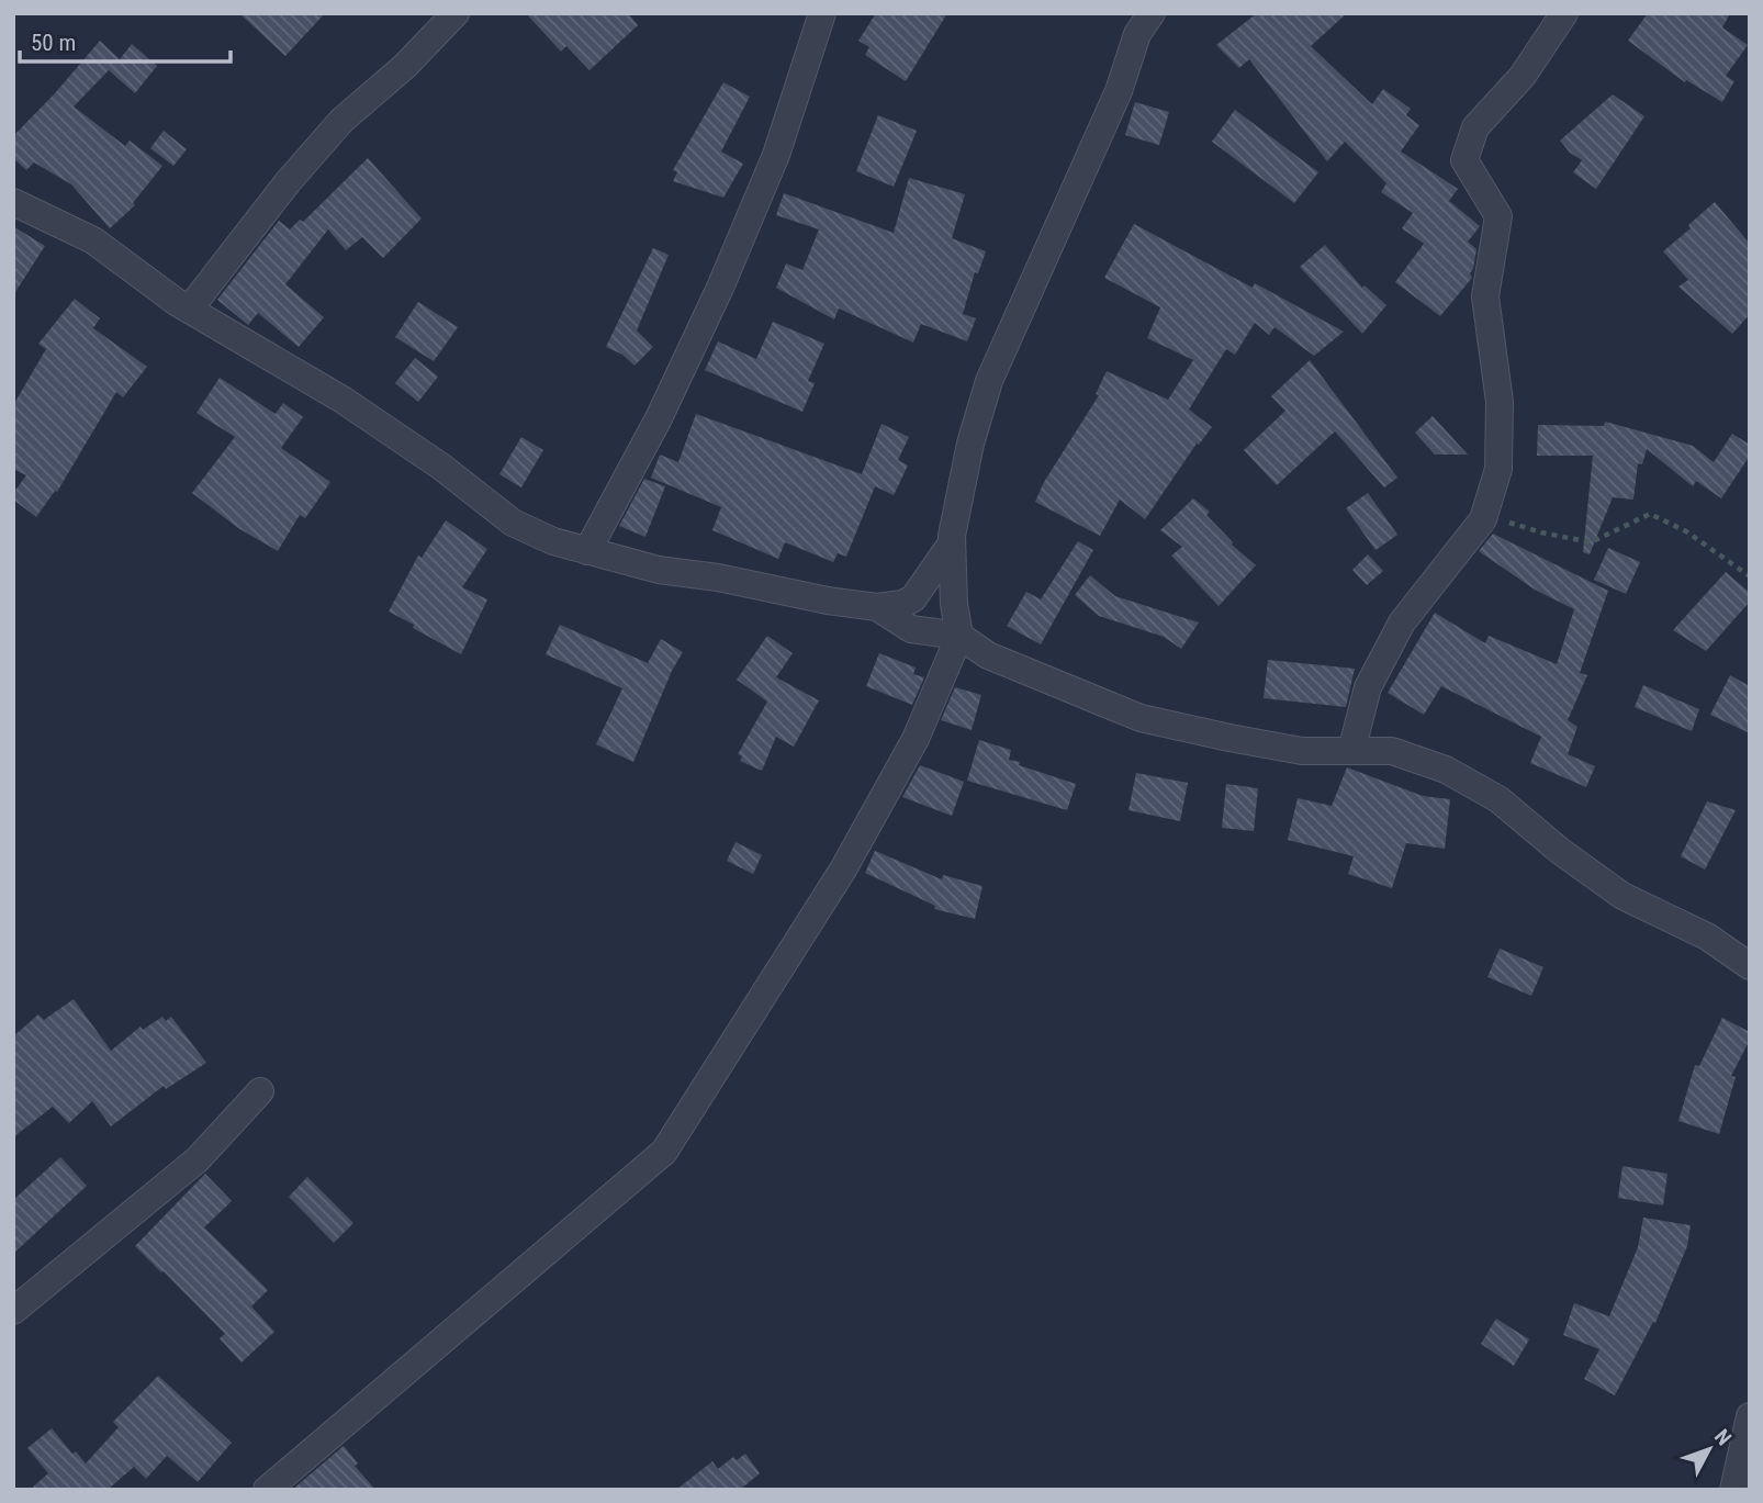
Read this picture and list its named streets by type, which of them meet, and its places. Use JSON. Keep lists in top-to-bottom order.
{
  "scale_bar": "50 m",
  "north": "top right"
}
